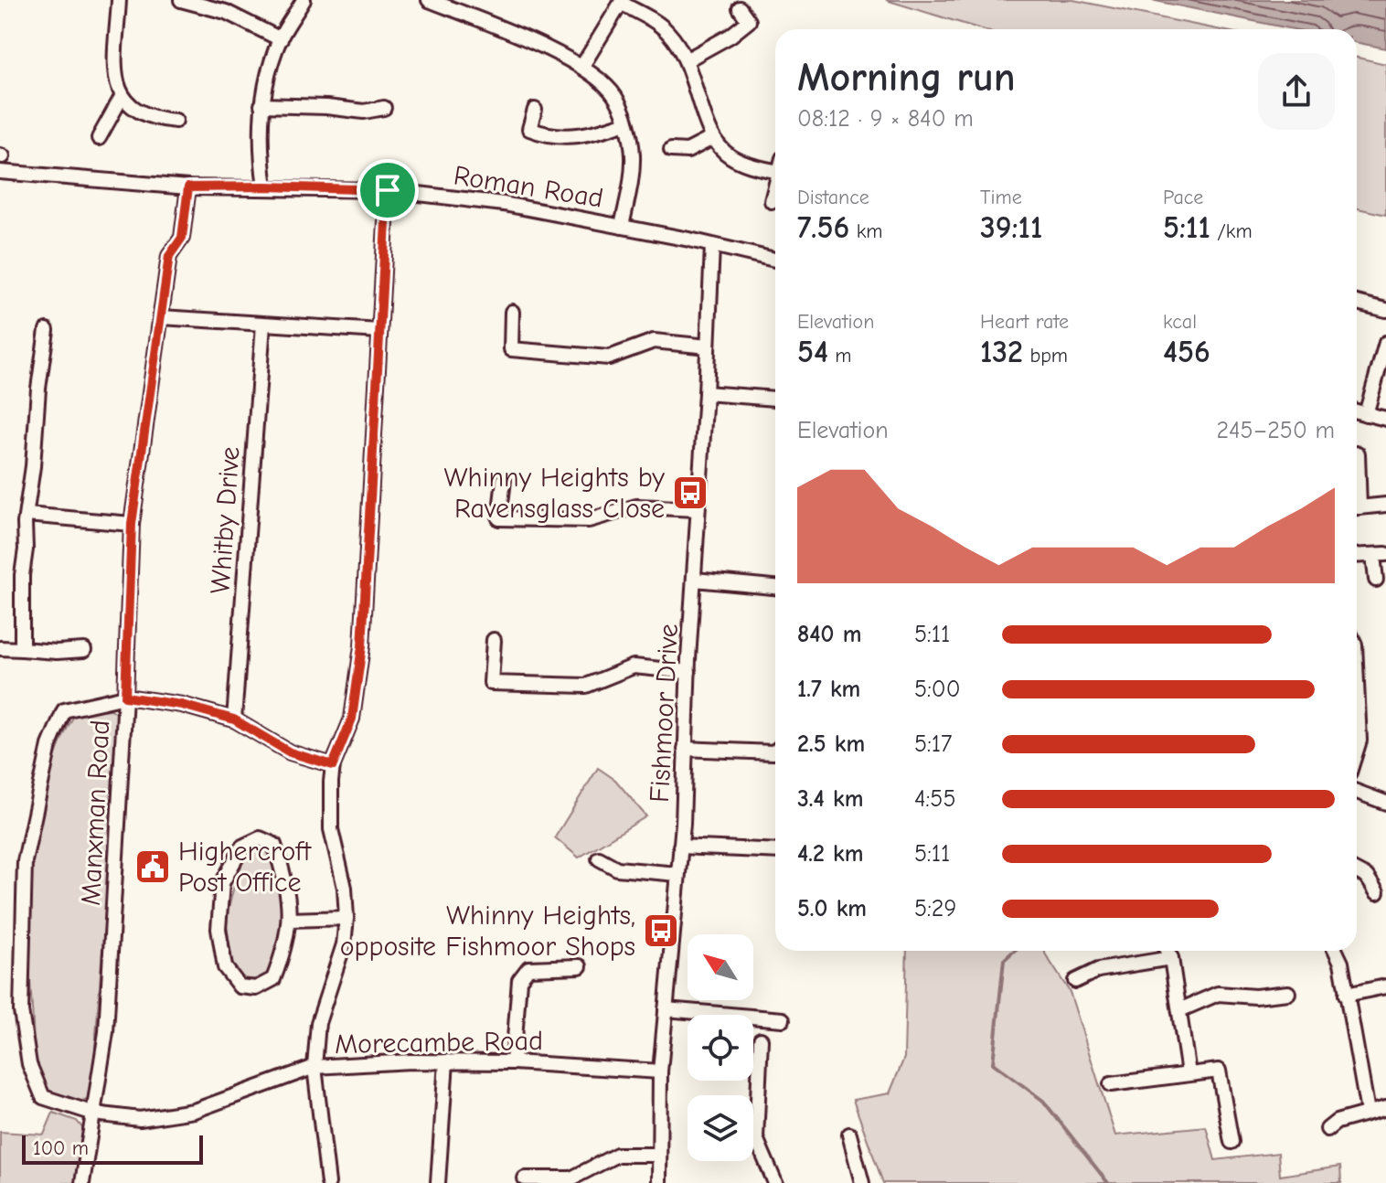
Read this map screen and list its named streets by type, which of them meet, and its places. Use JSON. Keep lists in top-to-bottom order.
{
  "streets": {
    "street": [
      "Roman Road",
      "Whitby Drive",
      "Fishmoor Drive",
      "Manxman Road",
      "Morecambe Road"
    ]
  },
  "crossings": [
    ["Roman Road", "Fishmoor Drive"],
    ["Roman Road", "Manxman Road"],
    ["Fishmoor Drive", "Morecambe Road"],
    ["Manxman Road", "Morecambe Road"]
  ],
  "places": {
    "bus stop": ["Whinny Heights by Ravensglass Close", "Whinny Heights, opposite Fishmoor Shops"],
    "public building": ["Highercroft Post Office"]
  },
  "scale_bar": "100 m",
  "north": "top left",
  "page": {
    "heading": ["Morning run", "08:12 · 9 × 840 m"],
    "stats": [
      ["Distance", "7.56 km"],
      ["Time", "39:11"],
      ["Pace", "5:11 /km"],
      ["Elevation", "54 m"],
      ["Heart rate", "132 bpm"],
      ["kcal", "456"]
    ],
    "chart": ["Elevation", "245–250 m"],
    "list": [
      {
        "name": "840 m",
        "note": "5:11"
      },
      {
        "name": "1.7 km",
        "note": "5:00"
      },
      {
        "name": "2.5 km",
        "note": "5:17"
      },
      {
        "name": "3.4 km",
        "note": "4:55"
      },
      {
        "name": "4.2 km",
        "note": "5:11"
      },
      {
        "name": "5.0 km",
        "note": "5:29"
      }
    ],
    "scale": "100 m"
  }
}
